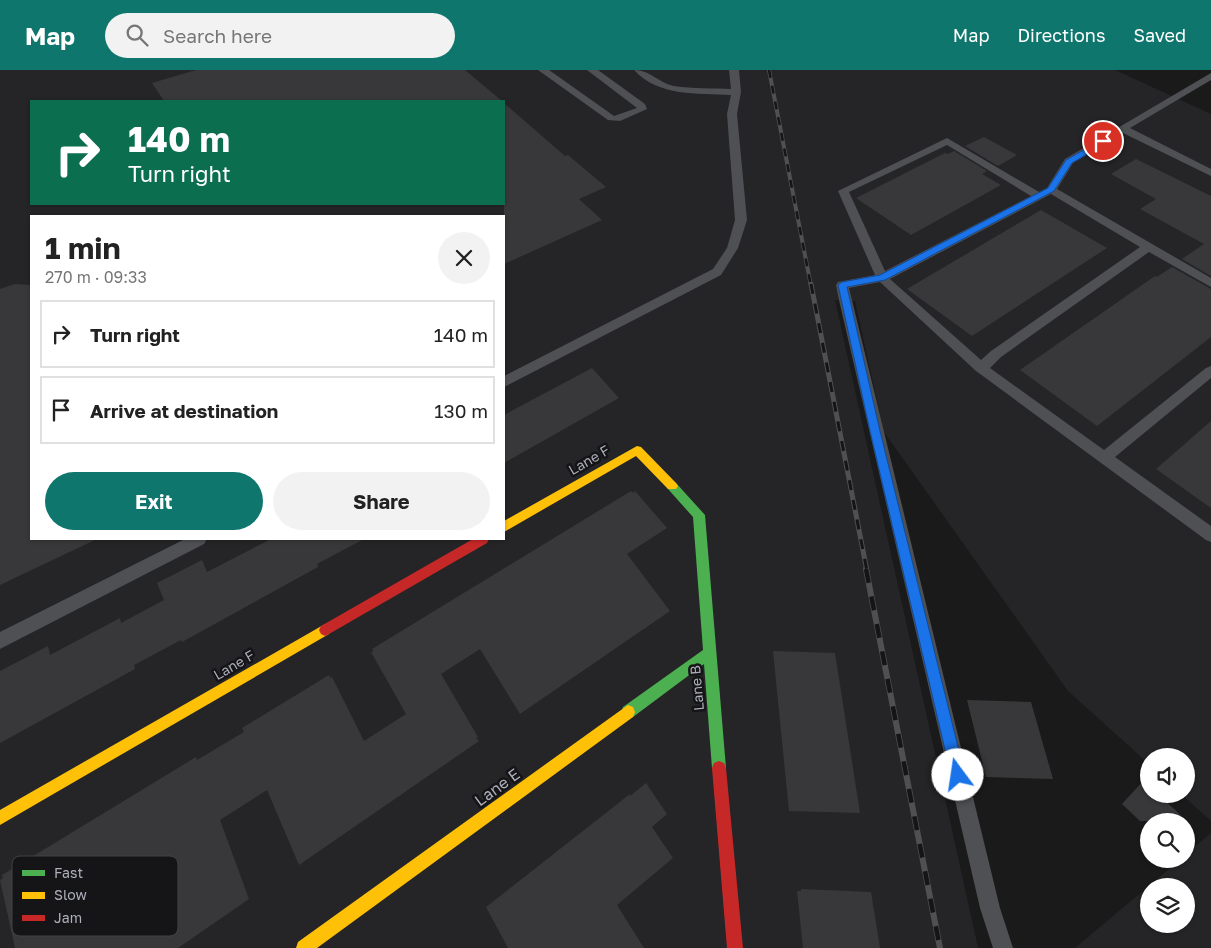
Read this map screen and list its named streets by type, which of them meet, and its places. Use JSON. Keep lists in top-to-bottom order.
{
  "streets": {
    "street": ["Lane F", "Lane B", "Lane E"]
  },
  "crossings": [
    ["Lane F", "Lane B"],
    ["Lane B", "Lane E"]
  ],
  "legend": ["Fast", "Slow", "Jam"],
  "page": {
    "header": "Map",
    "search": "Search here",
    "nav": ["Map", "Directions", "Saved"],
    "turn": ["140 m", "Turn right"],
    "heading": ["1 min", "270 m · 09:33"],
    "list": [
      {
        "name": "Turn right",
        "value": "140 m"
      },
      {
        "name": "Arrive at destination",
        "value": "130 m"
      }
    ],
    "buttons": ["Exit", "Share"]
  }
}
